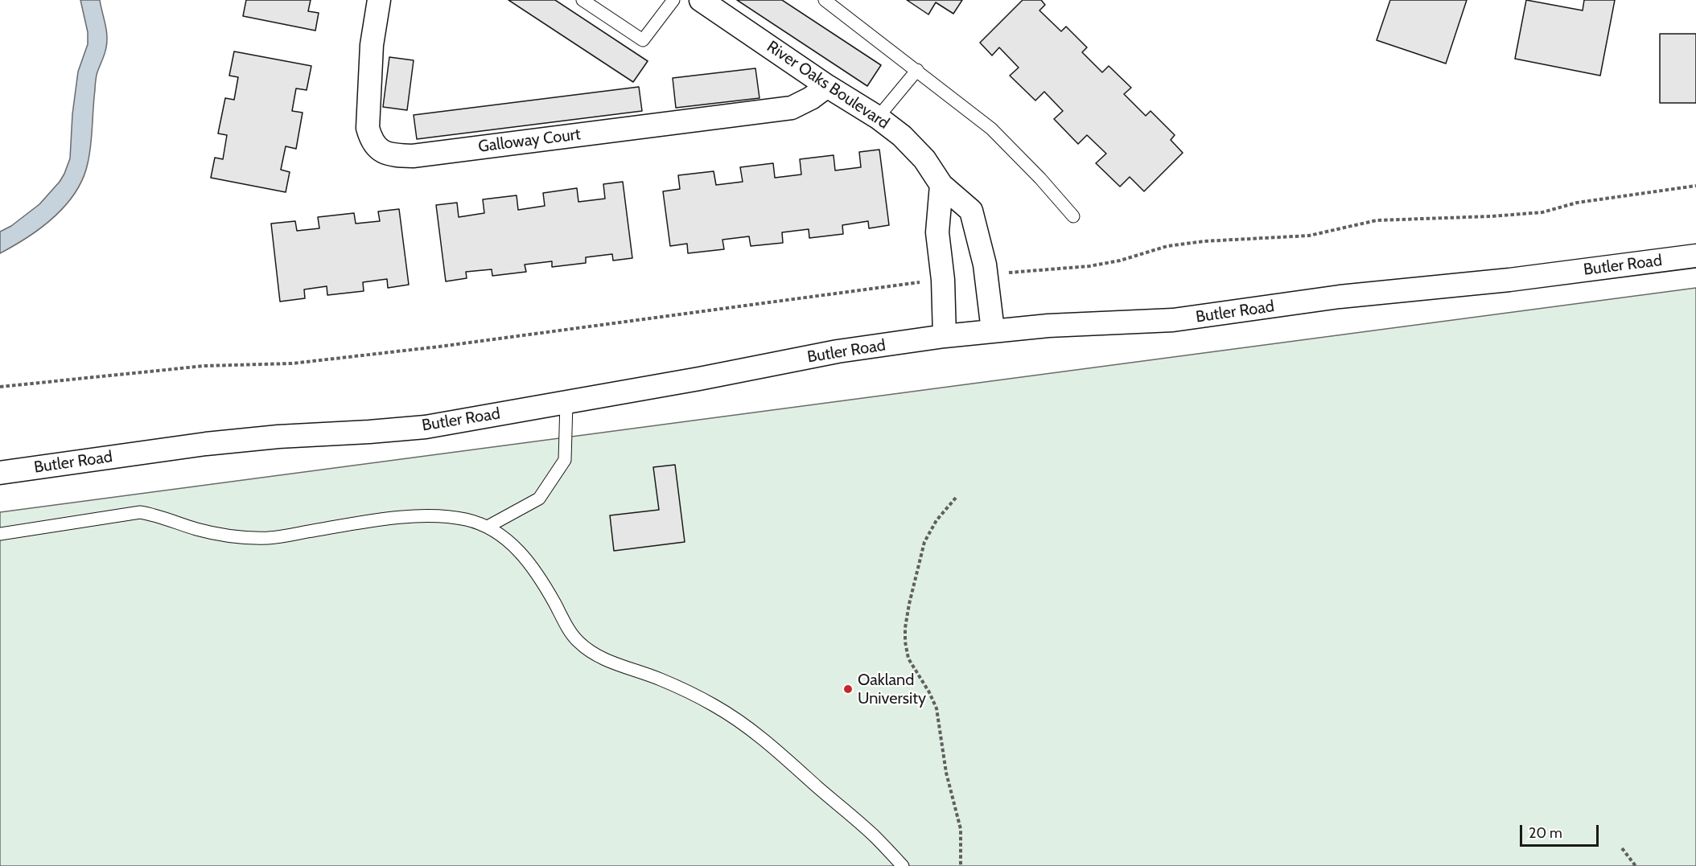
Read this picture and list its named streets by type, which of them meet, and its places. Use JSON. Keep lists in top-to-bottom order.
{
  "streets": {
    "street": ["River Oaks Boulevard", "Galloway Court", "Butler Road"]
  },
  "crossings": [
    ["River Oaks Boulevard", "Galloway Court"],
    ["River Oaks Boulevard", "Butler Road"]
  ],
  "places": ["Oakland University"],
  "scale_bar": "20 m"
}
